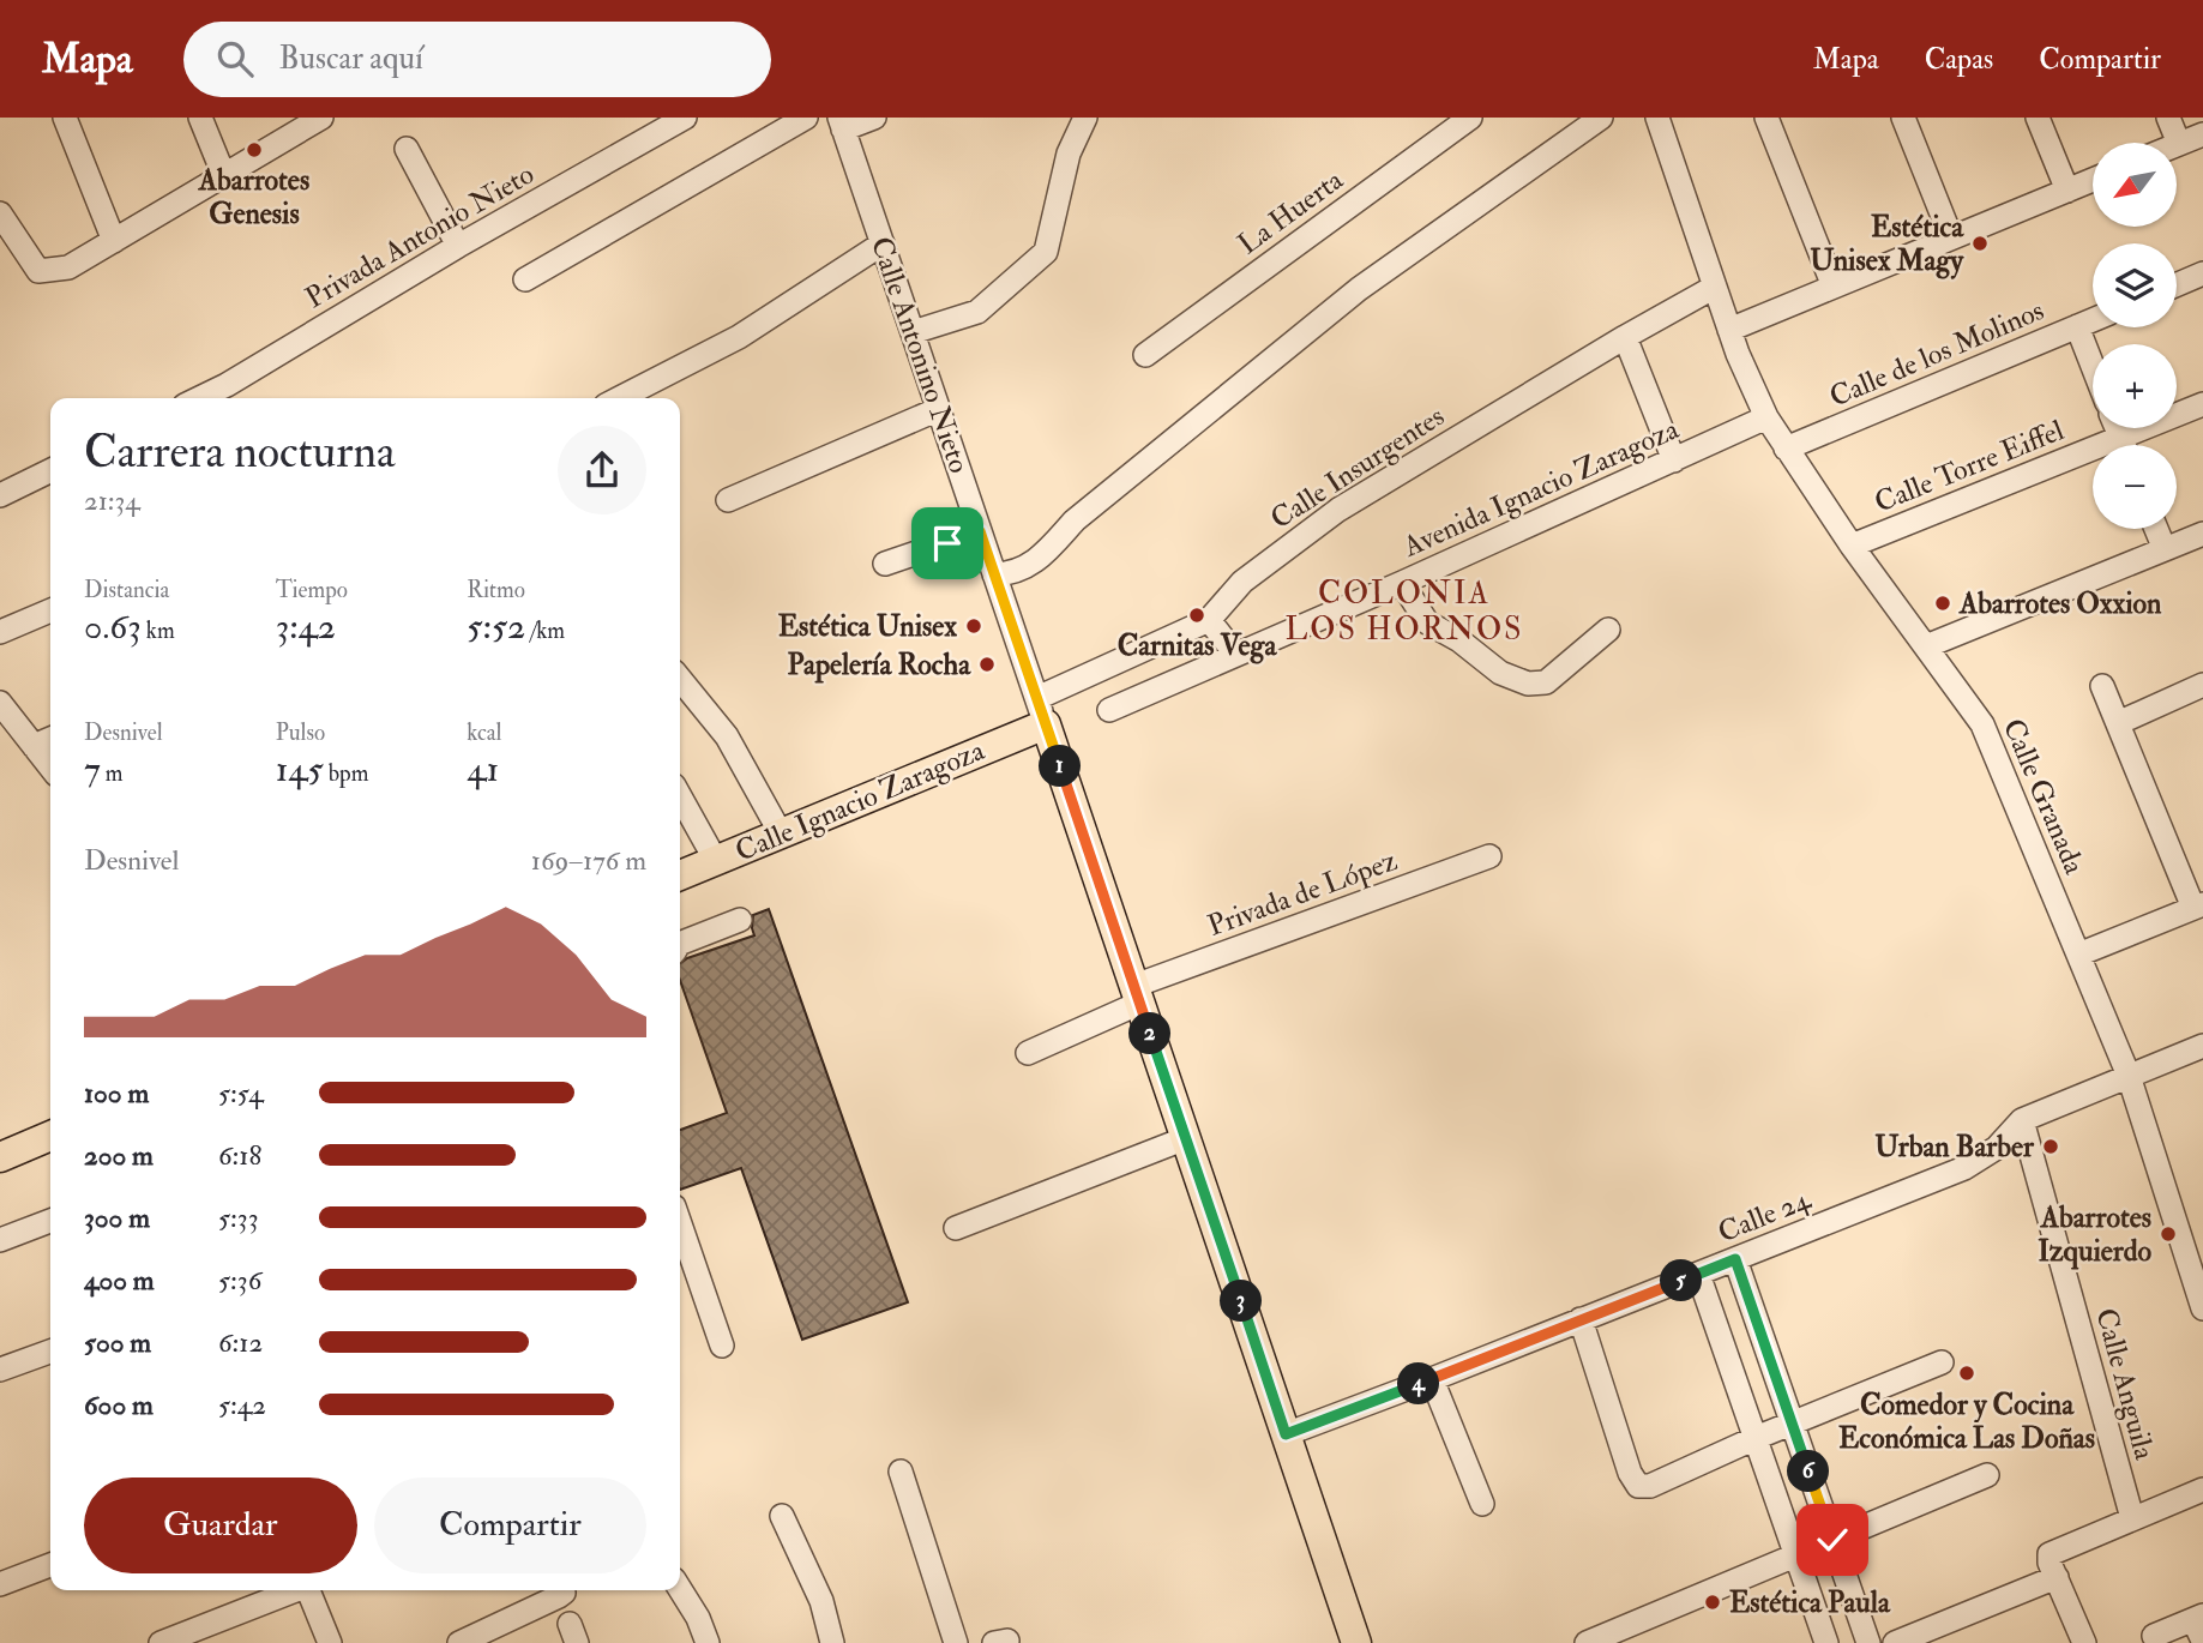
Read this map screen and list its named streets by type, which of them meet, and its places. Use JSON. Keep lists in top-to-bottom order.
{
  "streets": {
    "main road": ["Calle Antonino Nieto", "Calle Ignacio Zaragoza"],
    "street": [
      "La Huerta",
      "Privada Antonio Nieto",
      "Calle de los Molinos",
      "Calle Torre Eiffel",
      "Calle Insurgentes",
      "Avenida Ignacio Zaragoza",
      "Calle Granada",
      "Privada de López",
      "Calle 24",
      "Calle Anguila"
    ]
  },
  "crossings": [
    ["Calle de los Molinos", "Calle Granada"],
    ["Calle Antonino Nieto", "Calle Insurgentes"],
    ["Calle Antonino Nieto", "Calle Ignacio Zaragoza"],
    ["Calle Antonino Nieto", "Privada de López"],
    ["Calle Antonino Nieto", "Calle 24"],
    ["Calle Torre Eiffel", "Calle Granada"],
    ["Calle Insurgentes", "Calle Granada"],
    ["Calle Insurgentes", "Calle Ignacio Zaragoza"],
    ["Avenida Ignacio Zaragoza", "Calle Granada"],
    ["Calle Granada", "Calle 24"],
    ["Calle 24", "Calle Anguila"]
  ],
  "districts": ["COLONIA LOS HORNOS"],
  "places": [
    "Abarrotes Genesis",
    "Estética Unisex Magy",
    "Abarrotes Oxxion",
    "Carnitas Vega",
    "Estética Unisex",
    "Papelería Rocha",
    "Urban Barber",
    "Abarrotes Izquierdo",
    "Comedor y Cocina Económica Las Doñas",
    "Estética Paula"
  ],
  "north": "bottom left",
  "page": {
    "header": "Mapa",
    "search": "Buscar aquí",
    "nav": ["Mapa", "Capas", "Compartir"],
    "map_buttons": ["+", "−"],
    "heading": ["Carrera nocturna", "21:34"],
    "stats": [
      ["Distancia", "0.63 km"],
      ["Tiempo", "3:42"],
      ["Ritmo", "5:52 /km"],
      ["Desnivel", "7 m"],
      ["Pulso", "145 bpm"],
      ["kcal", "41"]
    ],
    "pins": [
      "1",
      "2",
      "5",
      "3",
      "4",
      "6"
    ],
    "chart": ["Desnivel", "169–176 m"],
    "list": [
      {
        "name": "100 m",
        "note": "5:54"
      },
      {
        "name": "200 m",
        "note": "6:18"
      },
      {
        "name": "300 m",
        "note": "5:33"
      },
      {
        "name": "400 m",
        "note": "5:36"
      },
      {
        "name": "500 m",
        "note": "6:12"
      },
      {
        "name": "600 m",
        "note": "5:42"
      }
    ],
    "buttons": ["Guardar", "Compartir"]
  }
}
